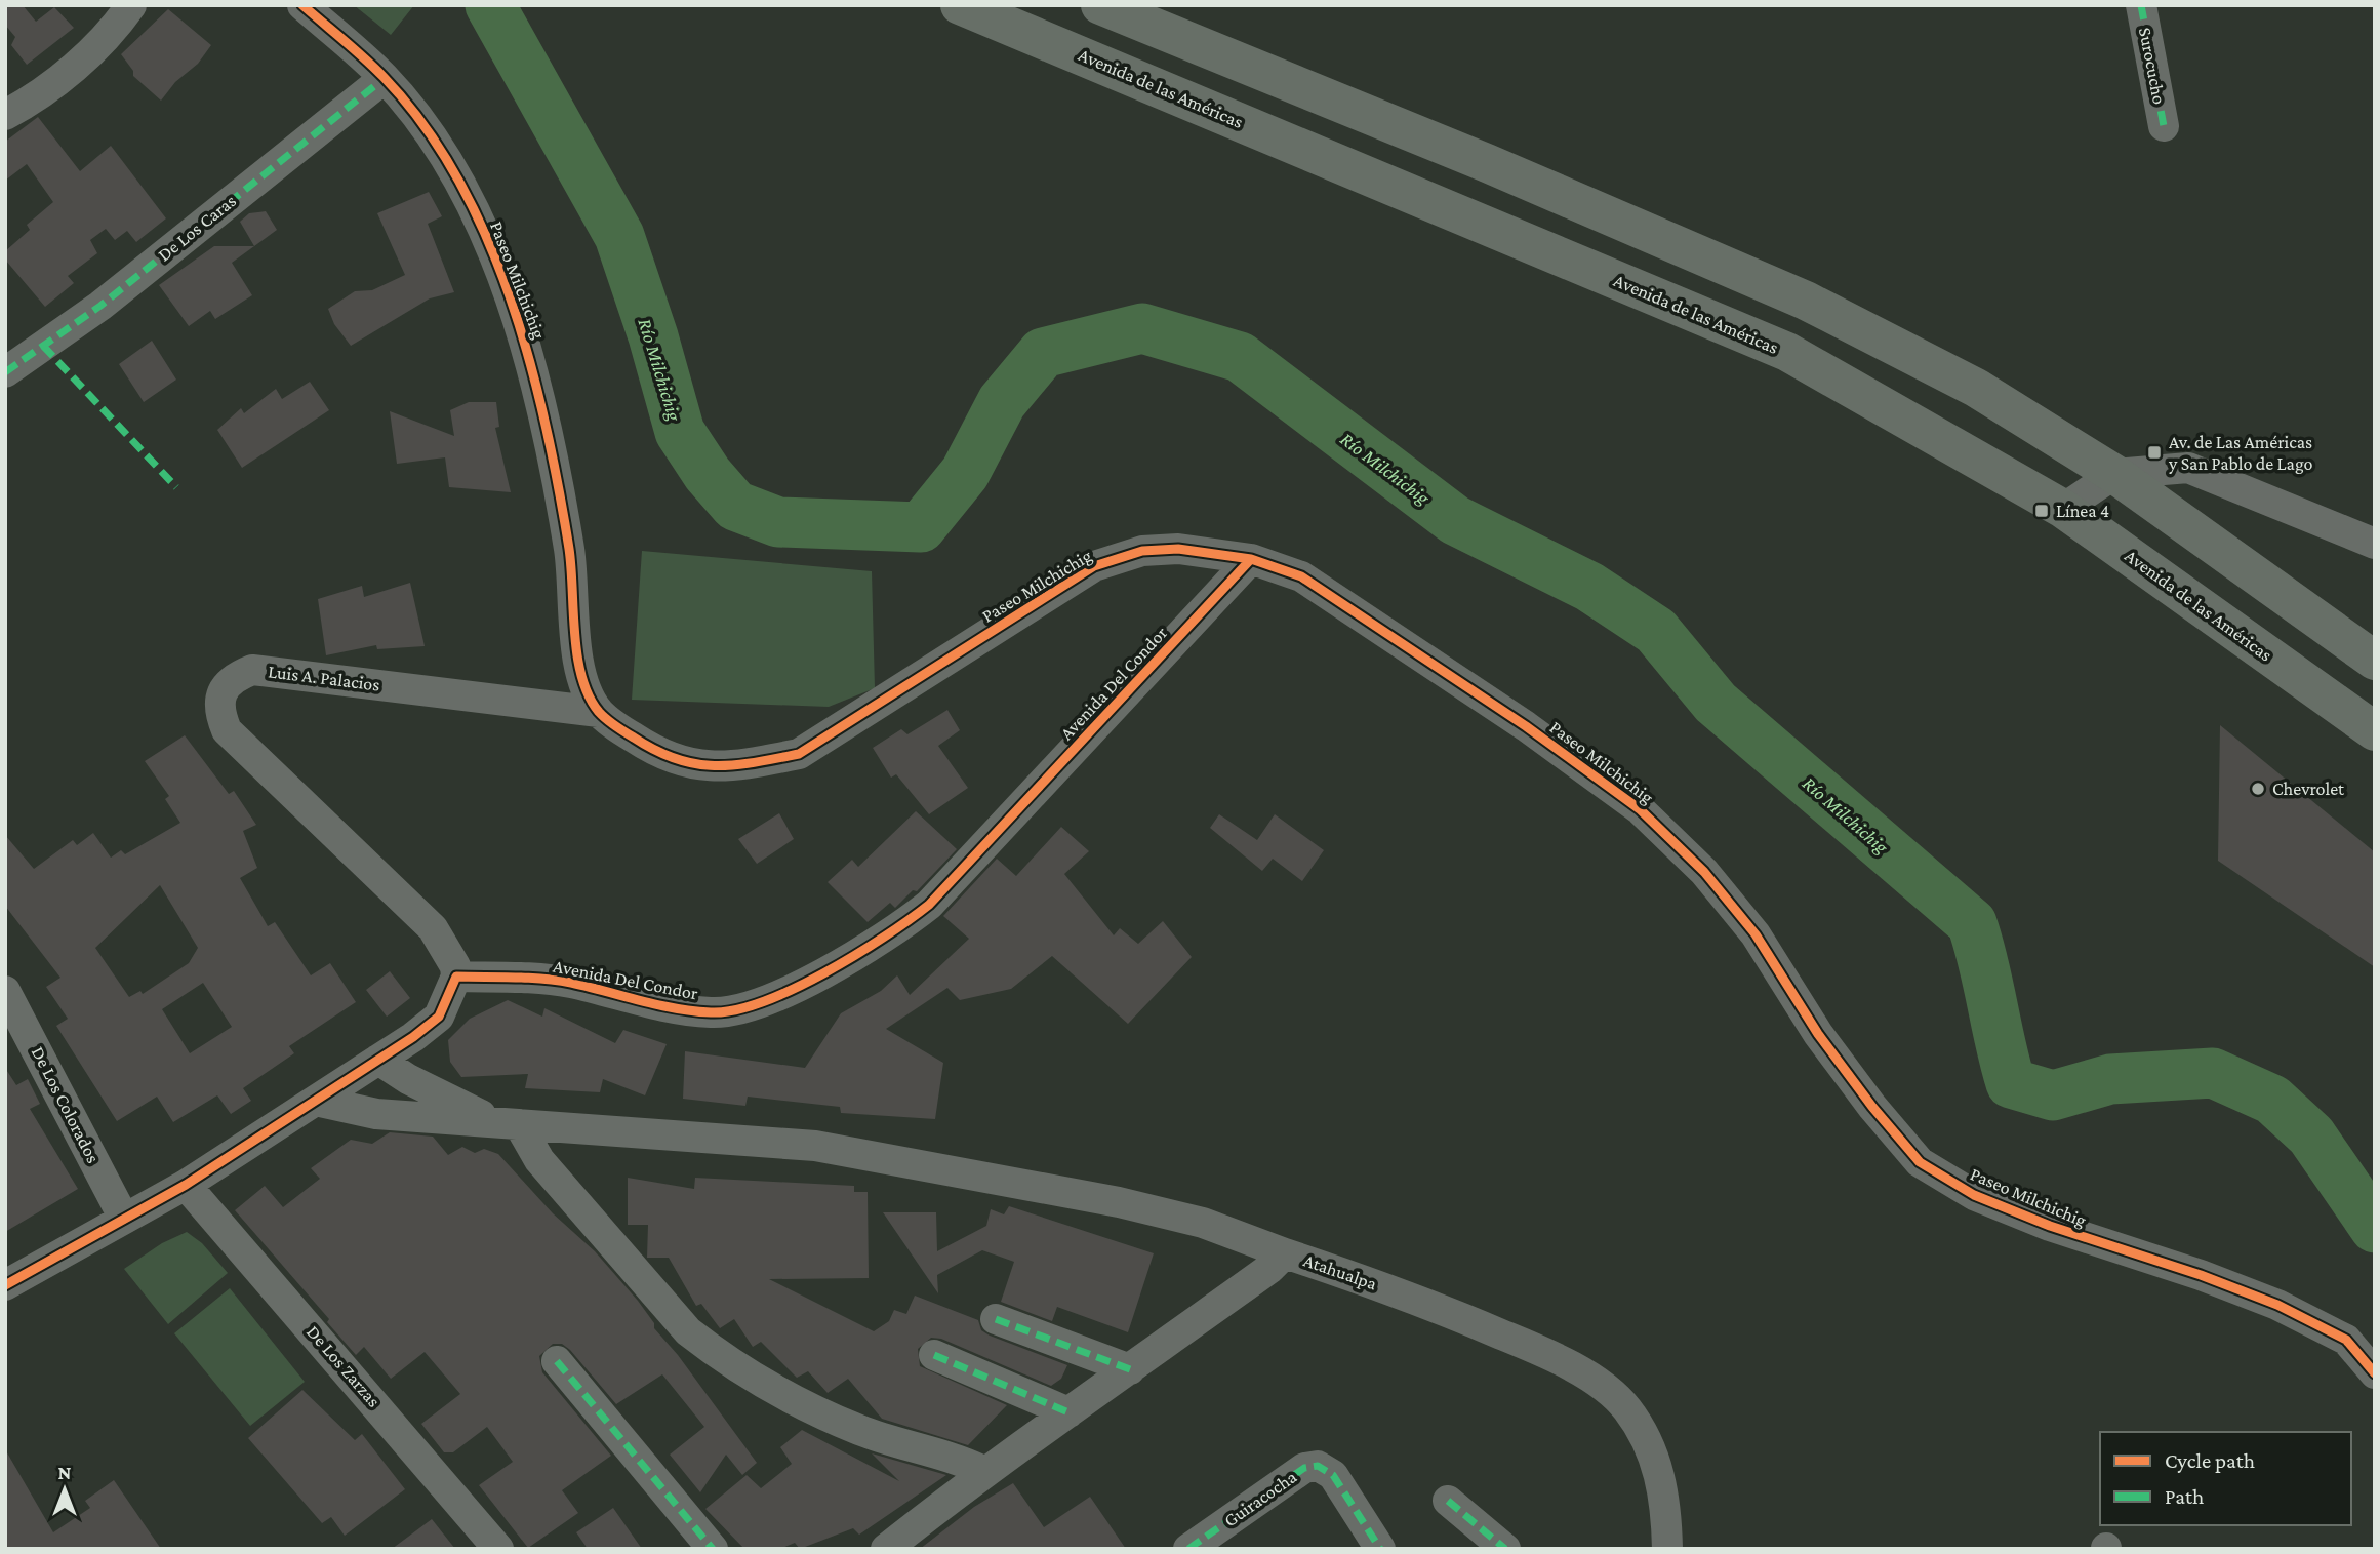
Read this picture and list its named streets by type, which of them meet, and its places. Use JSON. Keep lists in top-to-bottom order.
{
  "streets": {
    "main road": ["Avenida de las Américas"],
    "street": [
      "Surocucho",
      "De Los Caras",
      "Paseo Milchichig",
      "Luis A. Palacios",
      "Avenida Del Condor",
      "De Los Colorados",
      "Atahualpa",
      "De Los Zarzas",
      "Guiracocha"
    ]
  },
  "crossings": [
    ["De Los Caras", "Paseo Milchichig"],
    ["Paseo Milchichig", "Luis A. Palacios"],
    ["Paseo Milchichig", "Avenida Del Condor"],
    ["Luis A. Palacios", "Avenida Del Condor"]
  ],
  "water": ["Río Milchichig"],
  "places": {
    "transit": ["Av. de Las Américas y San Pablo de Lago", "Línea 4"],
    "other": ["Chevrolet"]
  },
  "legend": ["Cycle path", "Path"],
  "north": "top"
}
